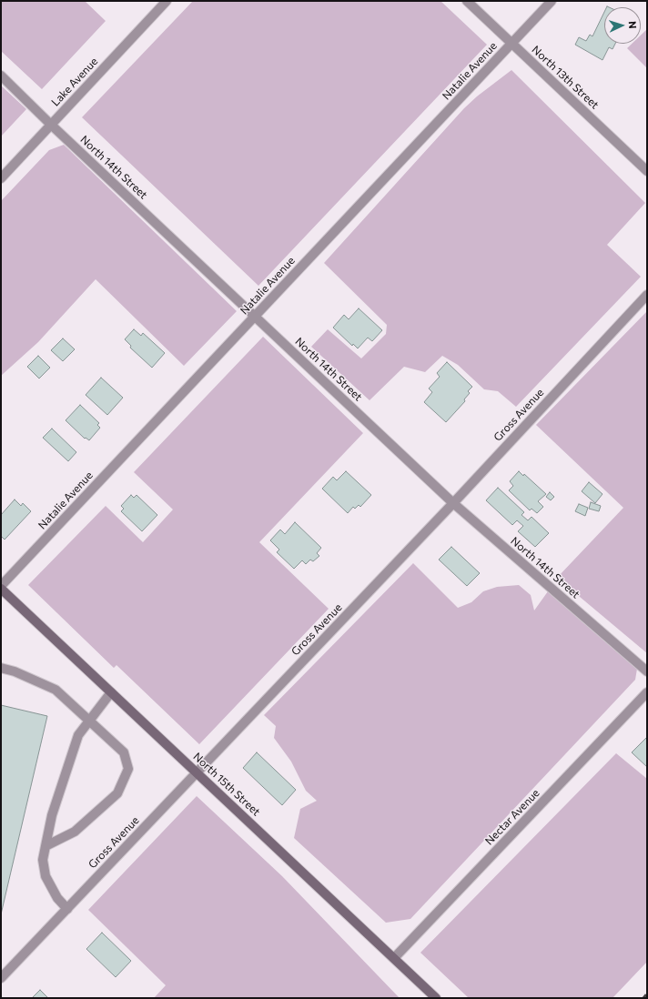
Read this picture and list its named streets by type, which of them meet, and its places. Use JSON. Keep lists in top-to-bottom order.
{
  "streets": {
    "street": [
      "Natalie Avenue",
      "North 13th Street",
      "Lake Avenue",
      "North 14th Street",
      "Gross Avenue",
      "North 15th Street",
      "Nectar Avenue"
    ]
  },
  "crossings": [
    ["Natalie Avenue", "North 13th Street"],
    ["Natalie Avenue", "North 14th Street"],
    ["Lake Avenue", "North 14th Street"],
    ["North 14th Street", "Gross Avenue"],
    ["Gross Avenue", "North 15th Street"],
    ["North 15th Street", "Nectar Avenue"]
  ],
  "north": "right"
}
